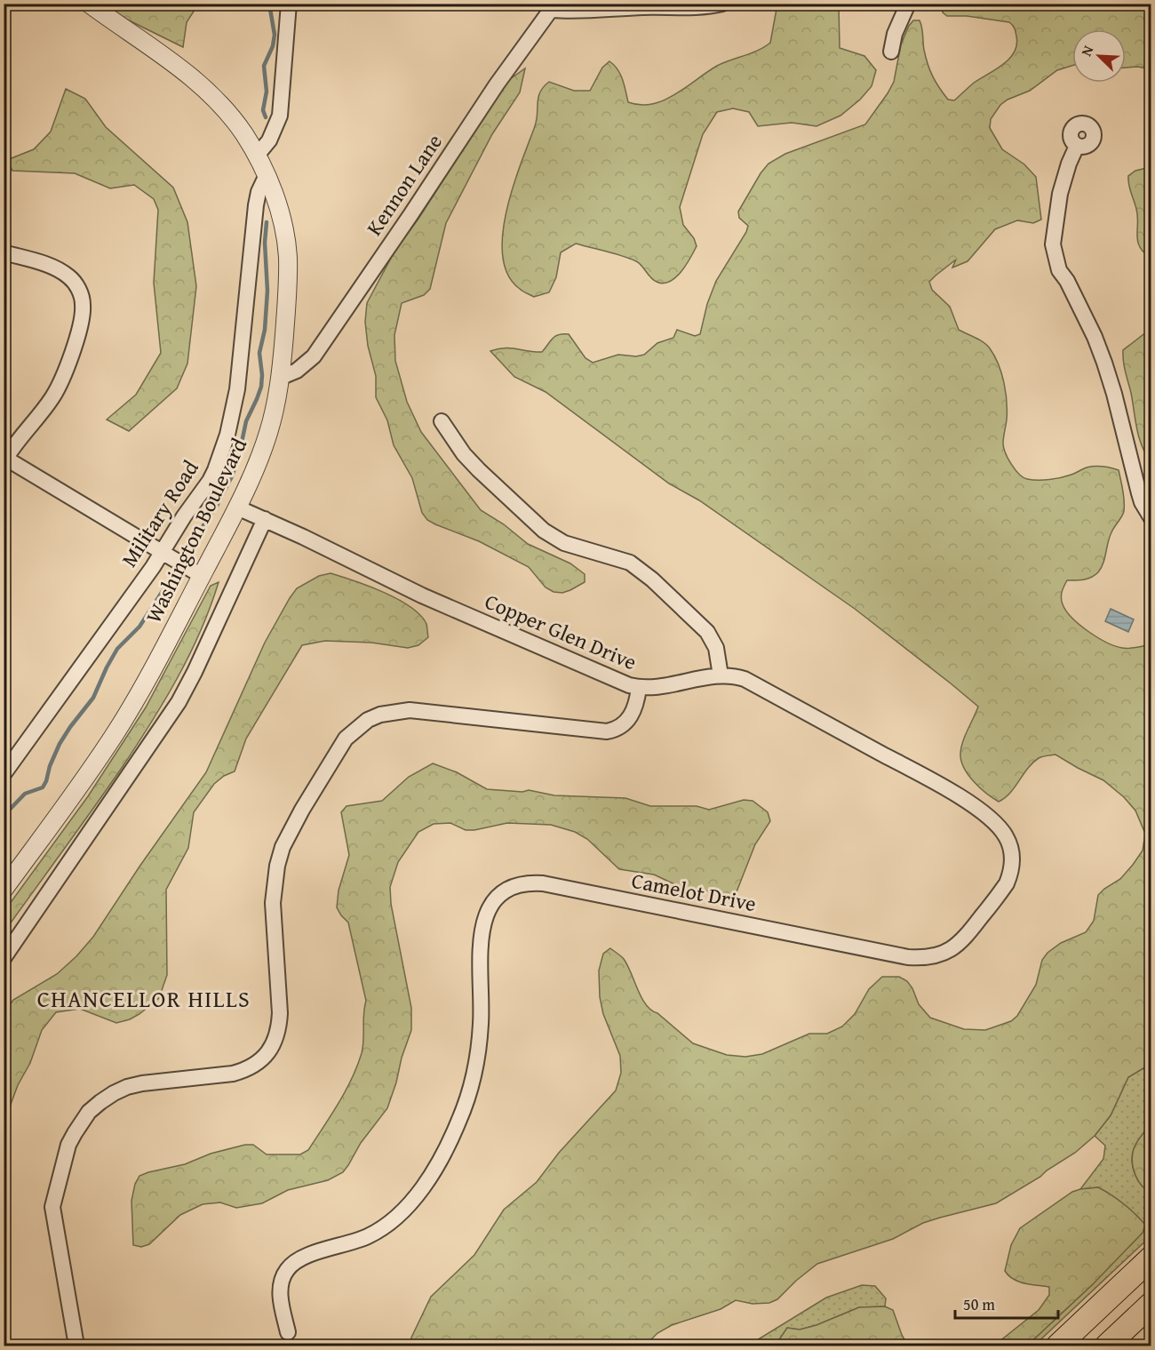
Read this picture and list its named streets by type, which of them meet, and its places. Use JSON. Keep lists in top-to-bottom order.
{
  "streets": {
    "street": [
      "Kennon Lane",
      "Military Road",
      "Washington Boulevard",
      "Copper Glen Drive",
      "Camelot Drive"
    ]
  },
  "crossings": [
    ["Kennon Lane", "Washington Boulevard"],
    ["Military Road", "Washington Boulevard"],
    ["Washington Boulevard", "Copper Glen Drive"],
    ["Copper Glen Drive", "Camelot Drive"]
  ],
  "districts": ["CHANCELLOR HILLS"],
  "scale_bar": "50 m",
  "north": "top left"
}
